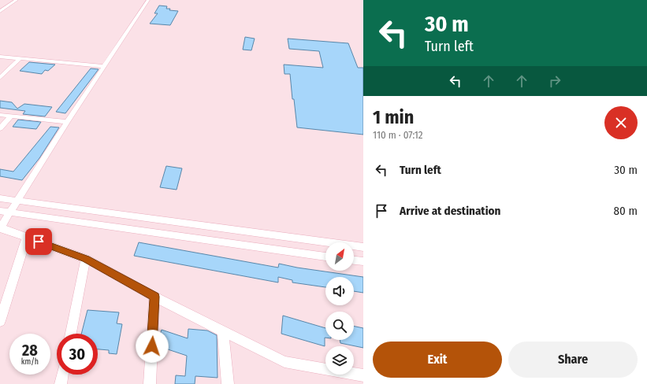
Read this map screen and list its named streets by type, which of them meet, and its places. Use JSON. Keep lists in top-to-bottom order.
{
  "north": "top right",
  "page": {
    "turn": ["30 m", "Turn left"],
    "heading": ["1 min", "110 m · 07:12"],
    "list": [
      {
        "name": "Turn left",
        "value": "30 m"
      },
      {
        "name": "Arrive at destination",
        "value": "80 m"
      }
    ],
    "speed": "28 km/h",
    "limit": "30",
    "buttons": ["Exit", "Share"]
  }
}
